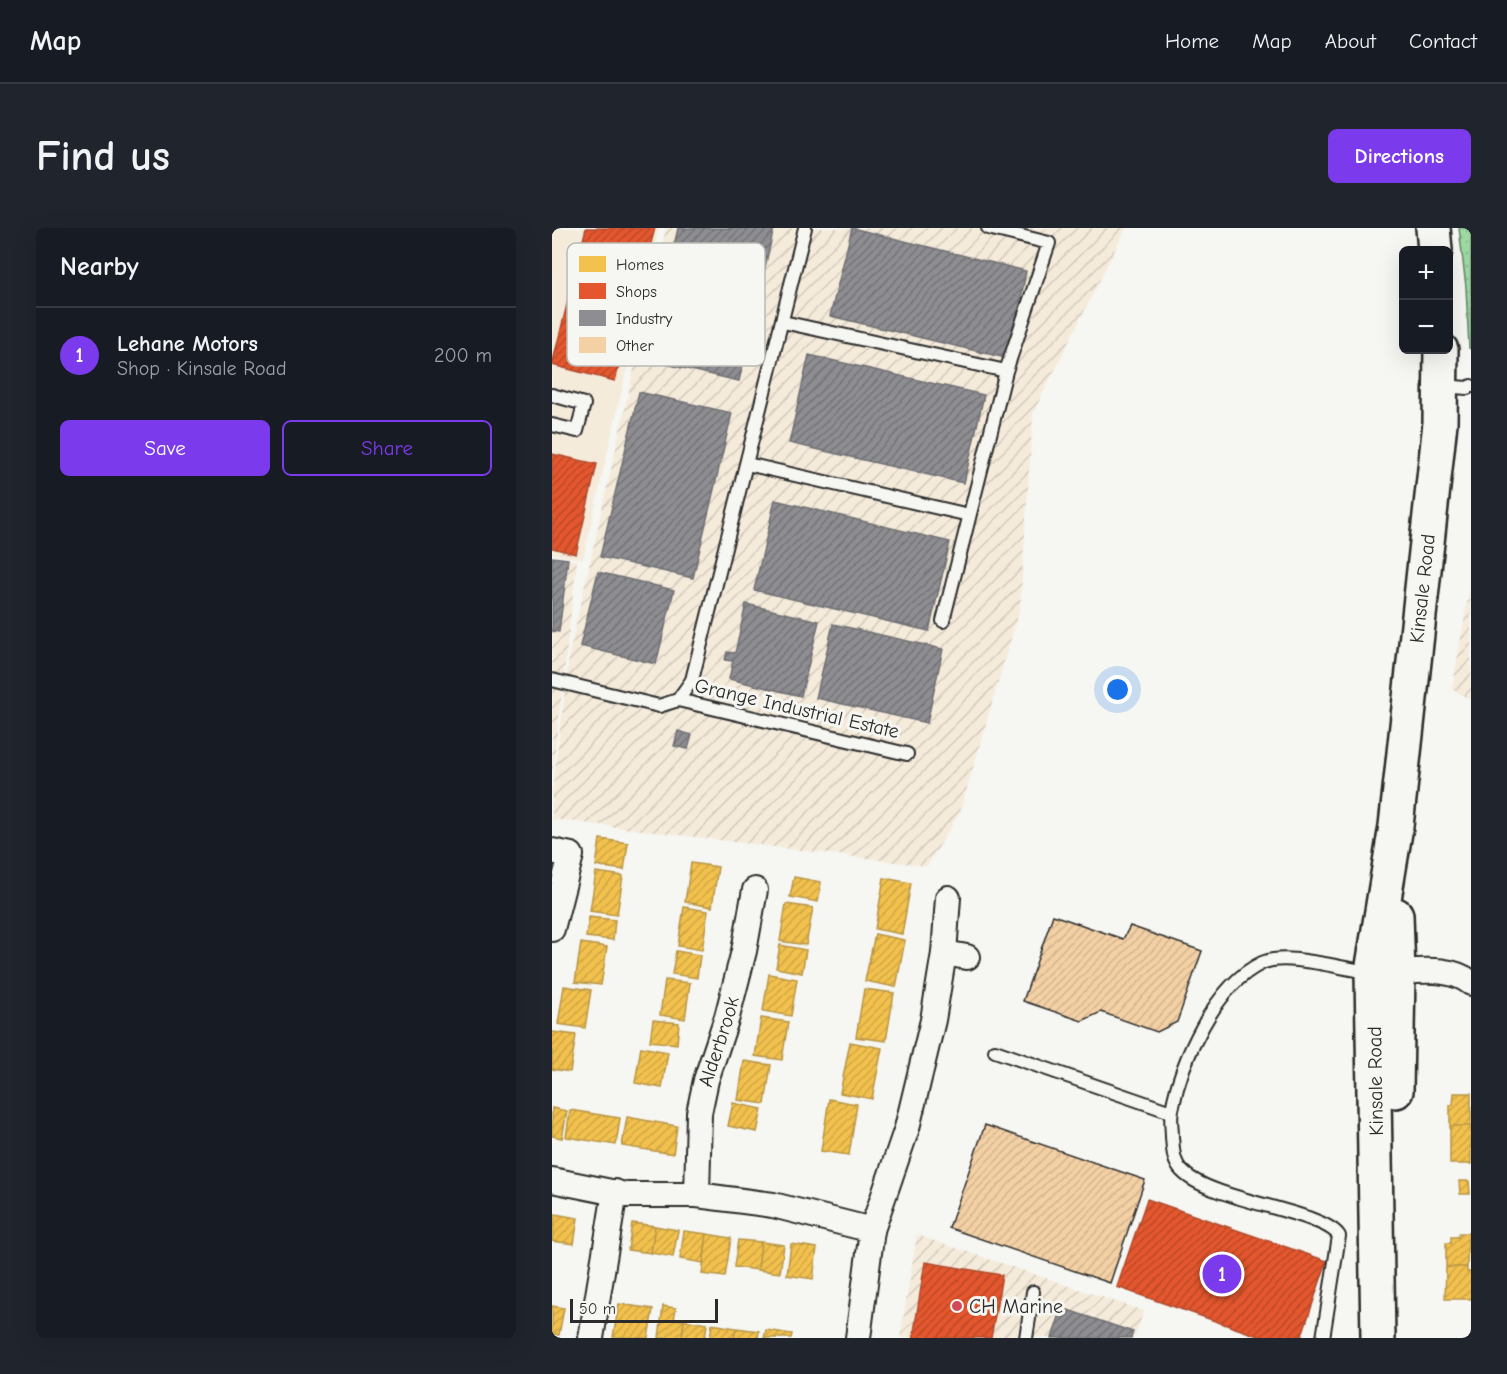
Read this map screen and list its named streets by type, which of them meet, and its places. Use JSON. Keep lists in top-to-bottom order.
{
  "streets": {
    "highway": ["Kinsale Road"],
    "street": ["Alderbrook"],
    "lane": ["Grange Industrial Estate"]
  },
  "places": ["CH Marine"],
  "legend": [
    "Homes",
    "Shops",
    "Industry",
    "Other"
  ],
  "scale_bar": "50 m",
  "page": {
    "header": "Map",
    "nav": [
      "Home",
      "Map",
      "About",
      "Contact"
    ],
    "buttons": [
      "Directions",
      ["Save", "Share"]
    ],
    "title": "Find us",
    "heading": "Nearby",
    "map_buttons": ["+", "−"],
    "list": [
      {
        "mark": "1",
        "name": "Lehane Motors",
        "note": "Shop · Kinsale Road",
        "value": "200 m"
      }
    ],
    "pins": "1",
    "scale": "50 m"
  }
}
